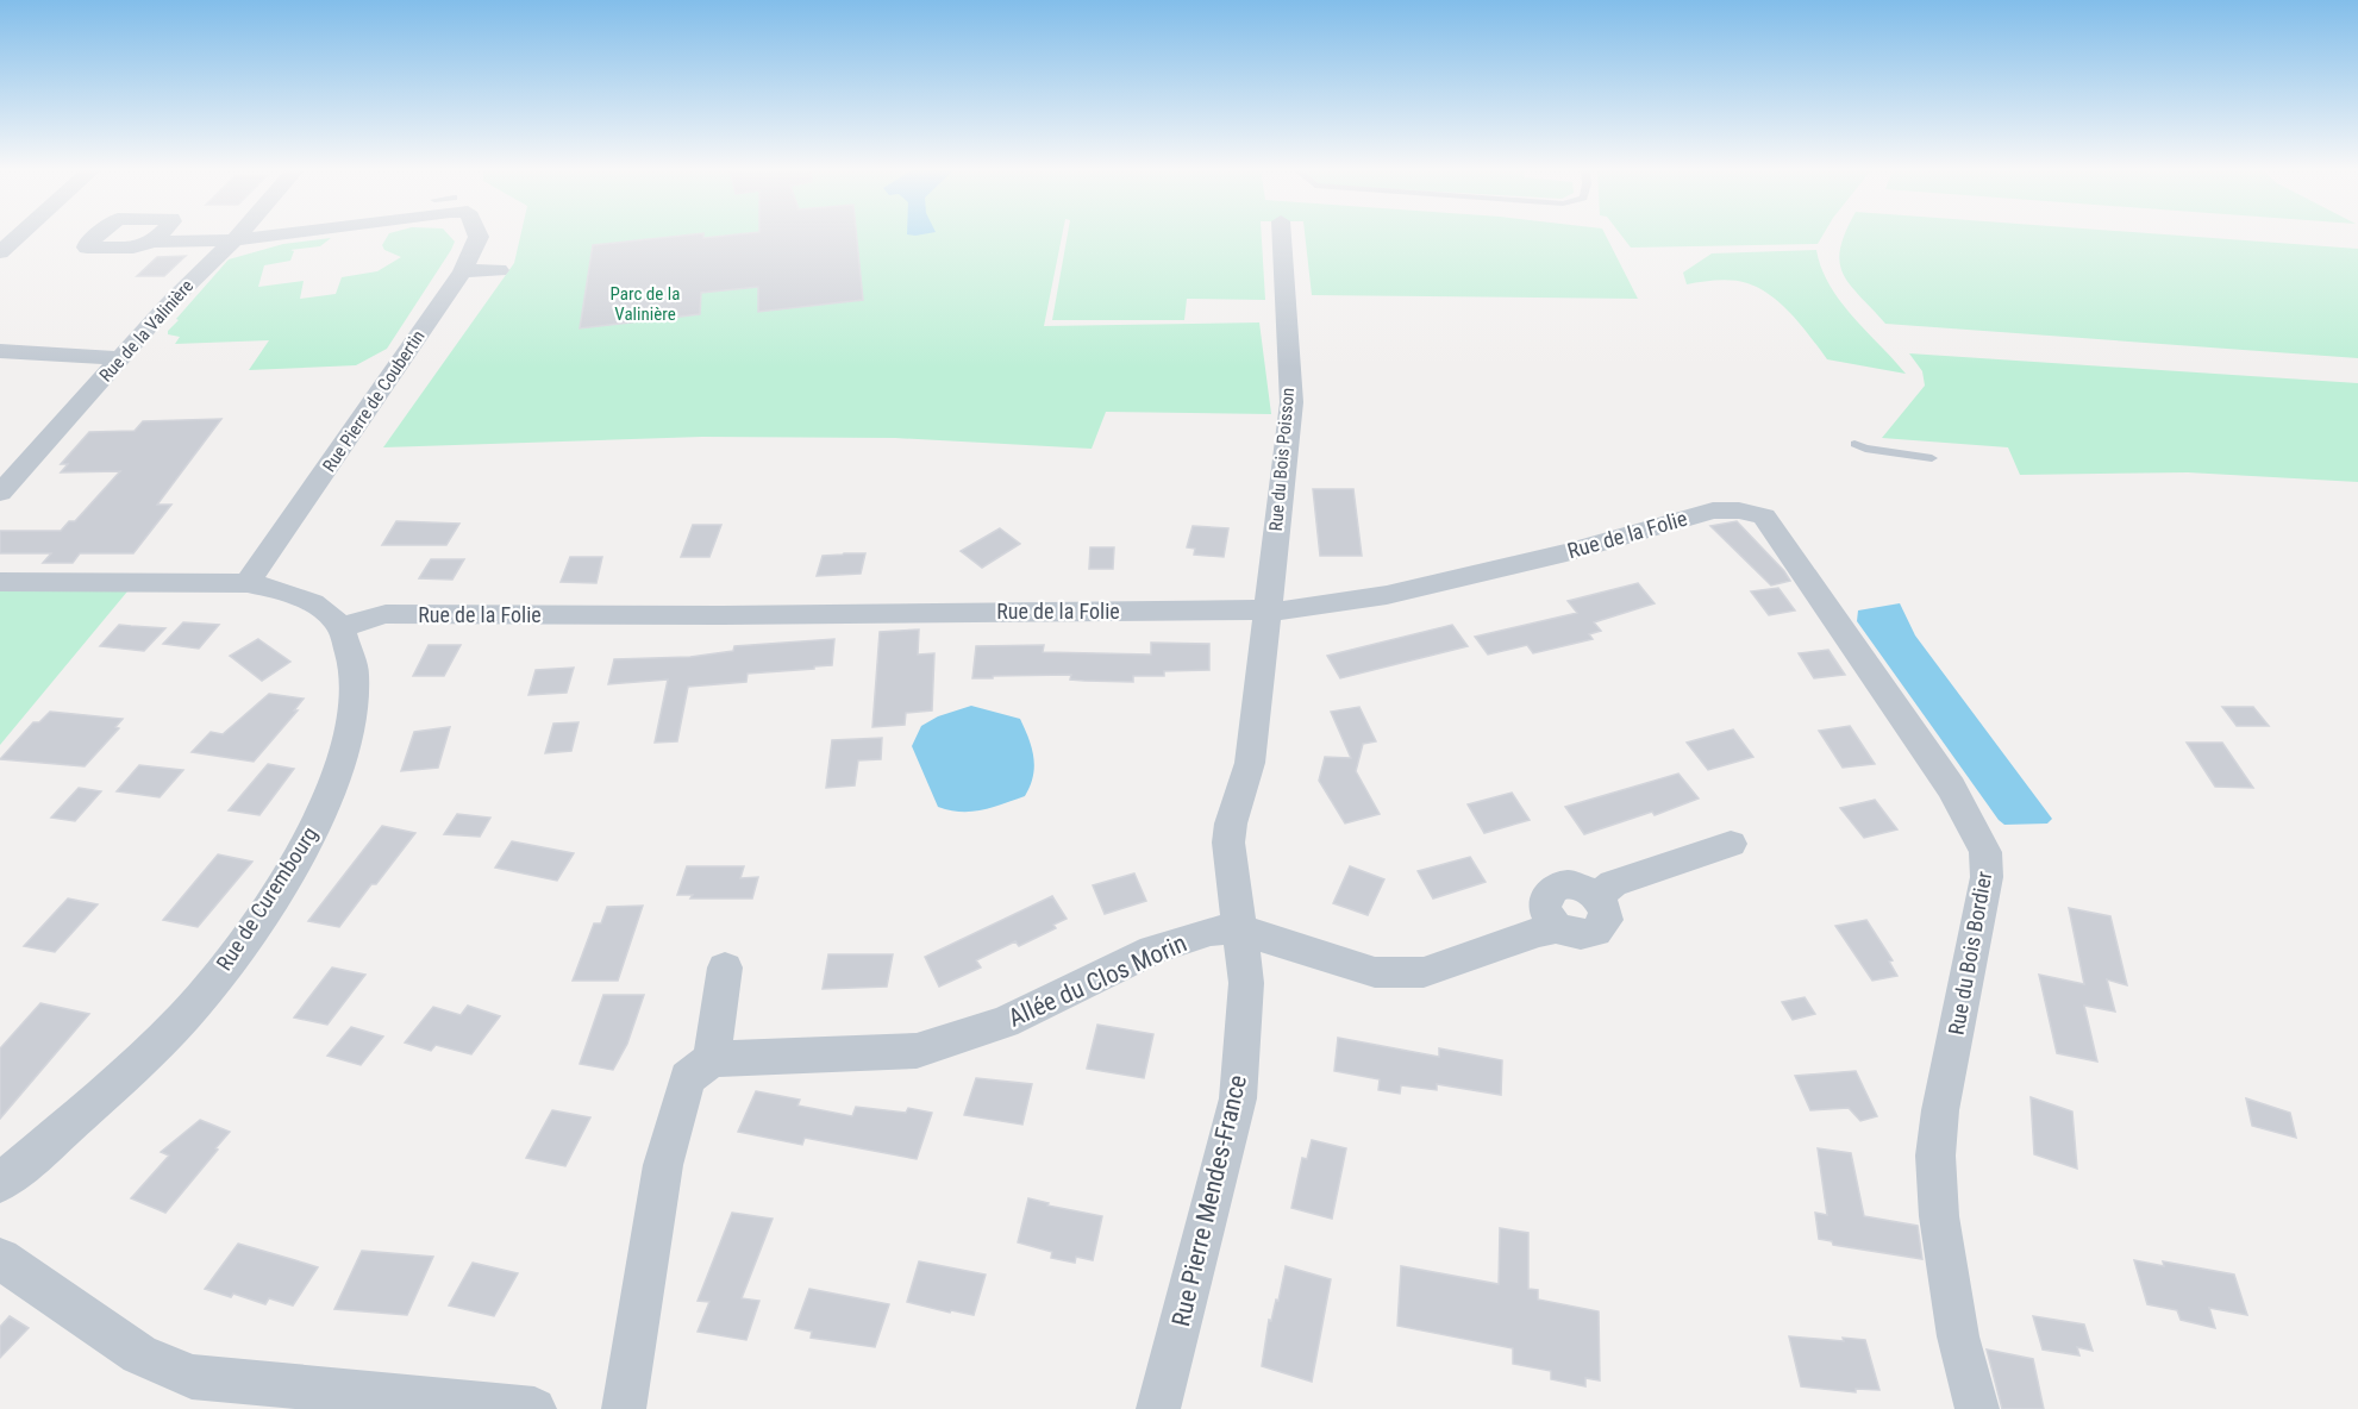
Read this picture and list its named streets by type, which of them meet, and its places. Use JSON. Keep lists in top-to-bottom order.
{
  "streets": {
    "street": [
      "Rue de la Valinière",
      "Rue Pierre de Coubertin",
      "Rue du Bois Poisson",
      "Rue de la Folie",
      "Rue de Curembourg",
      "Rue du Bois Bordier",
      "Allée du Clos Morin",
      "Rue Pierre Mendes-France"
    ]
  },
  "crossings": [
    ["Rue Pierre de Coubertin", "Rue de Curembourg"],
    ["Rue du Bois Poisson", "Rue de la Folie"],
    ["Rue du Bois Poisson", "Rue Pierre Mendes-France"],
    ["Rue de la Folie", "Rue de Curembourg"],
    ["Rue de la Folie", "Rue du Bois Bordier"],
    ["Rue de la Folie", "Rue Pierre Mendes-France"],
    ["Allée du Clos Morin", "Rue Pierre Mendes-France"]
  ],
  "parks": ["Parc de la Valinière"]
}
